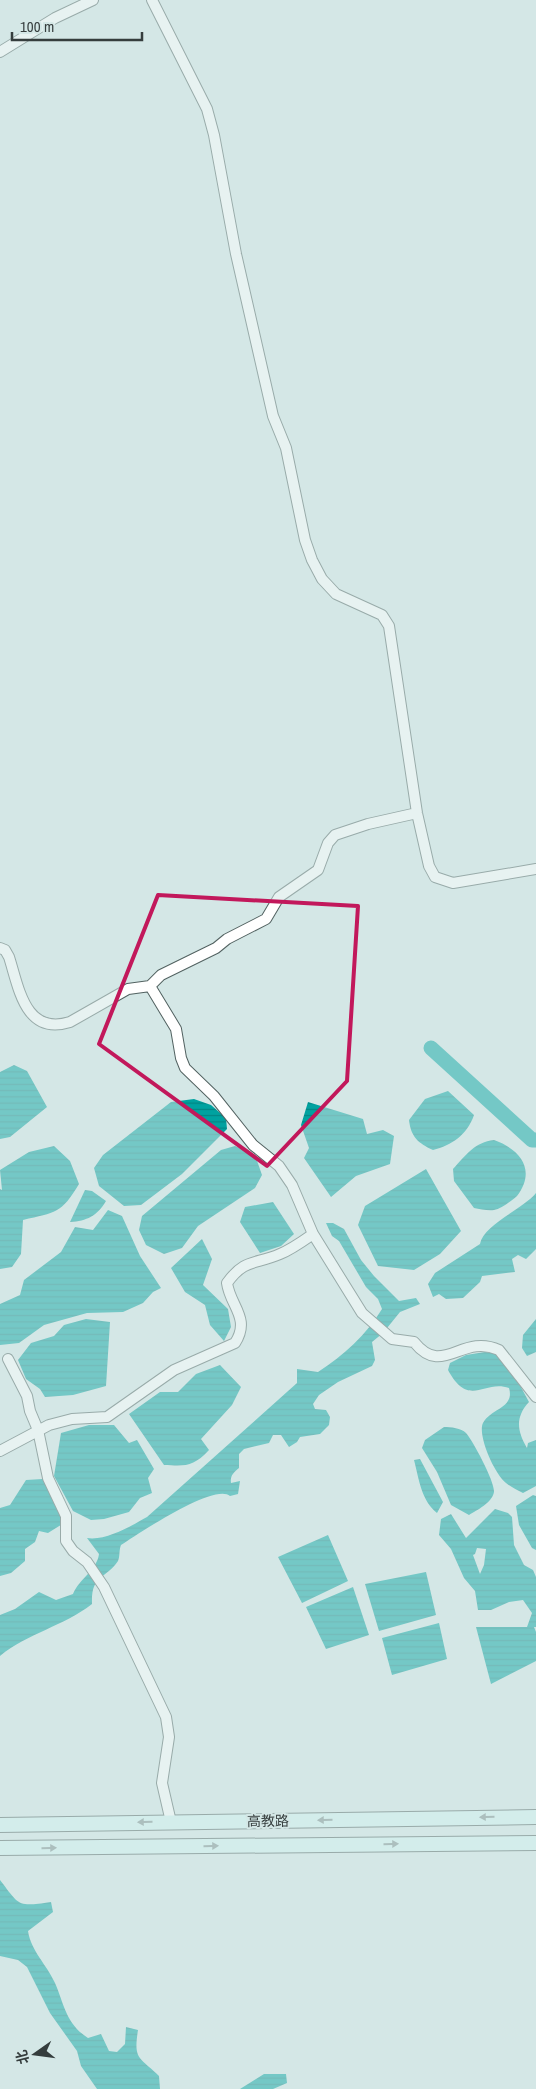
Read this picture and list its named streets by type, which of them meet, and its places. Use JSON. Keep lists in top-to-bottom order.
{
  "streets": {
    "main road": ["高教路"]
  },
  "scale_bar": "100 m",
  "north": "left"
}
